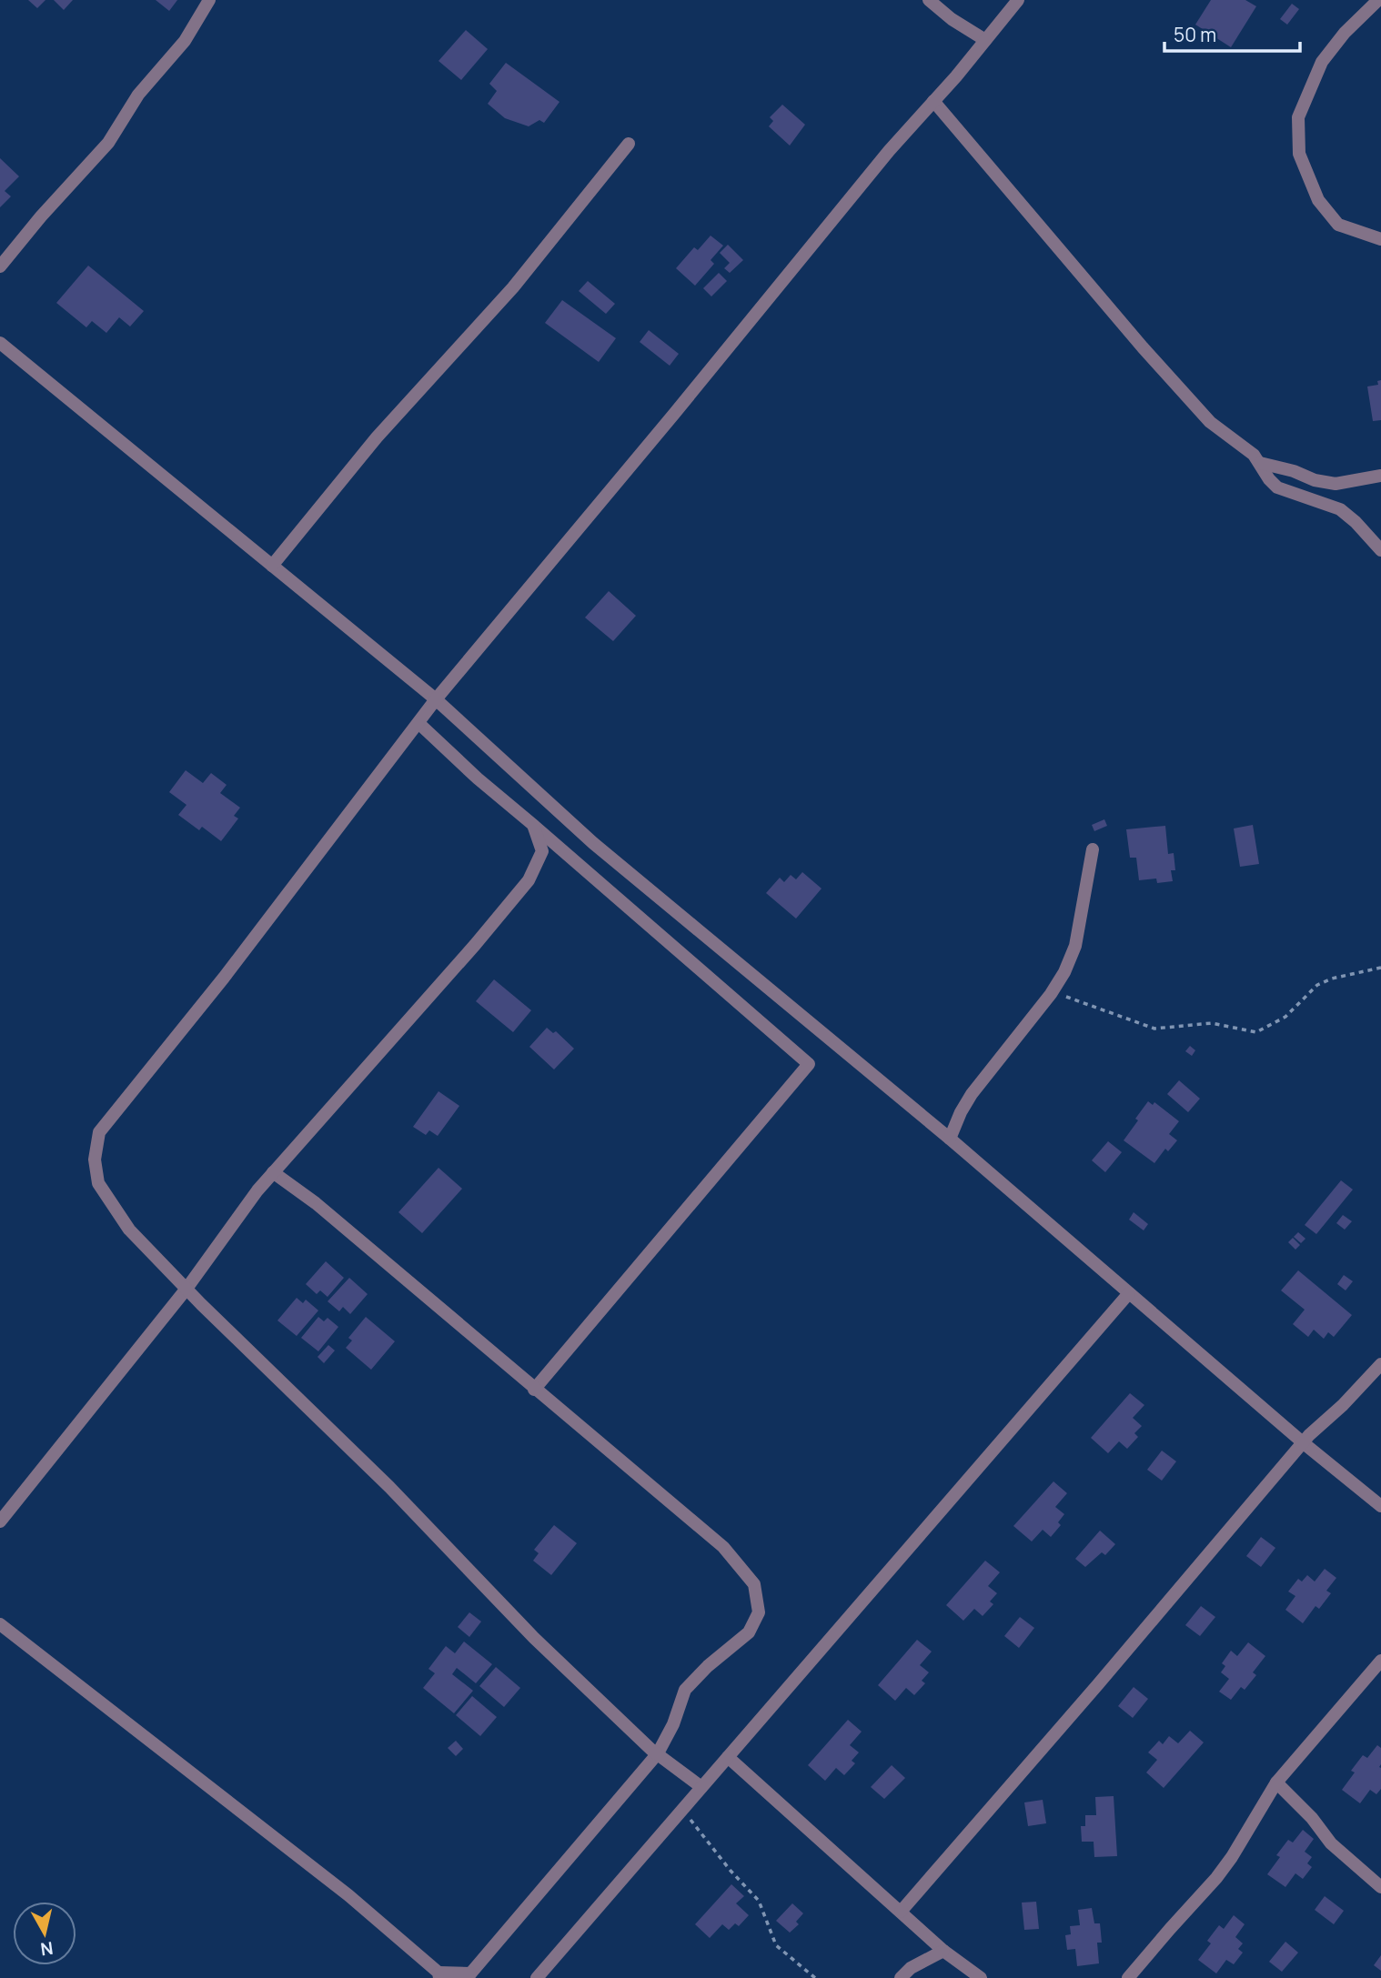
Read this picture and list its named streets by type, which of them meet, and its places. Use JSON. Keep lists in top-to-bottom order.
{
  "scale_bar": "50 m",
  "north": "bottom"
}
